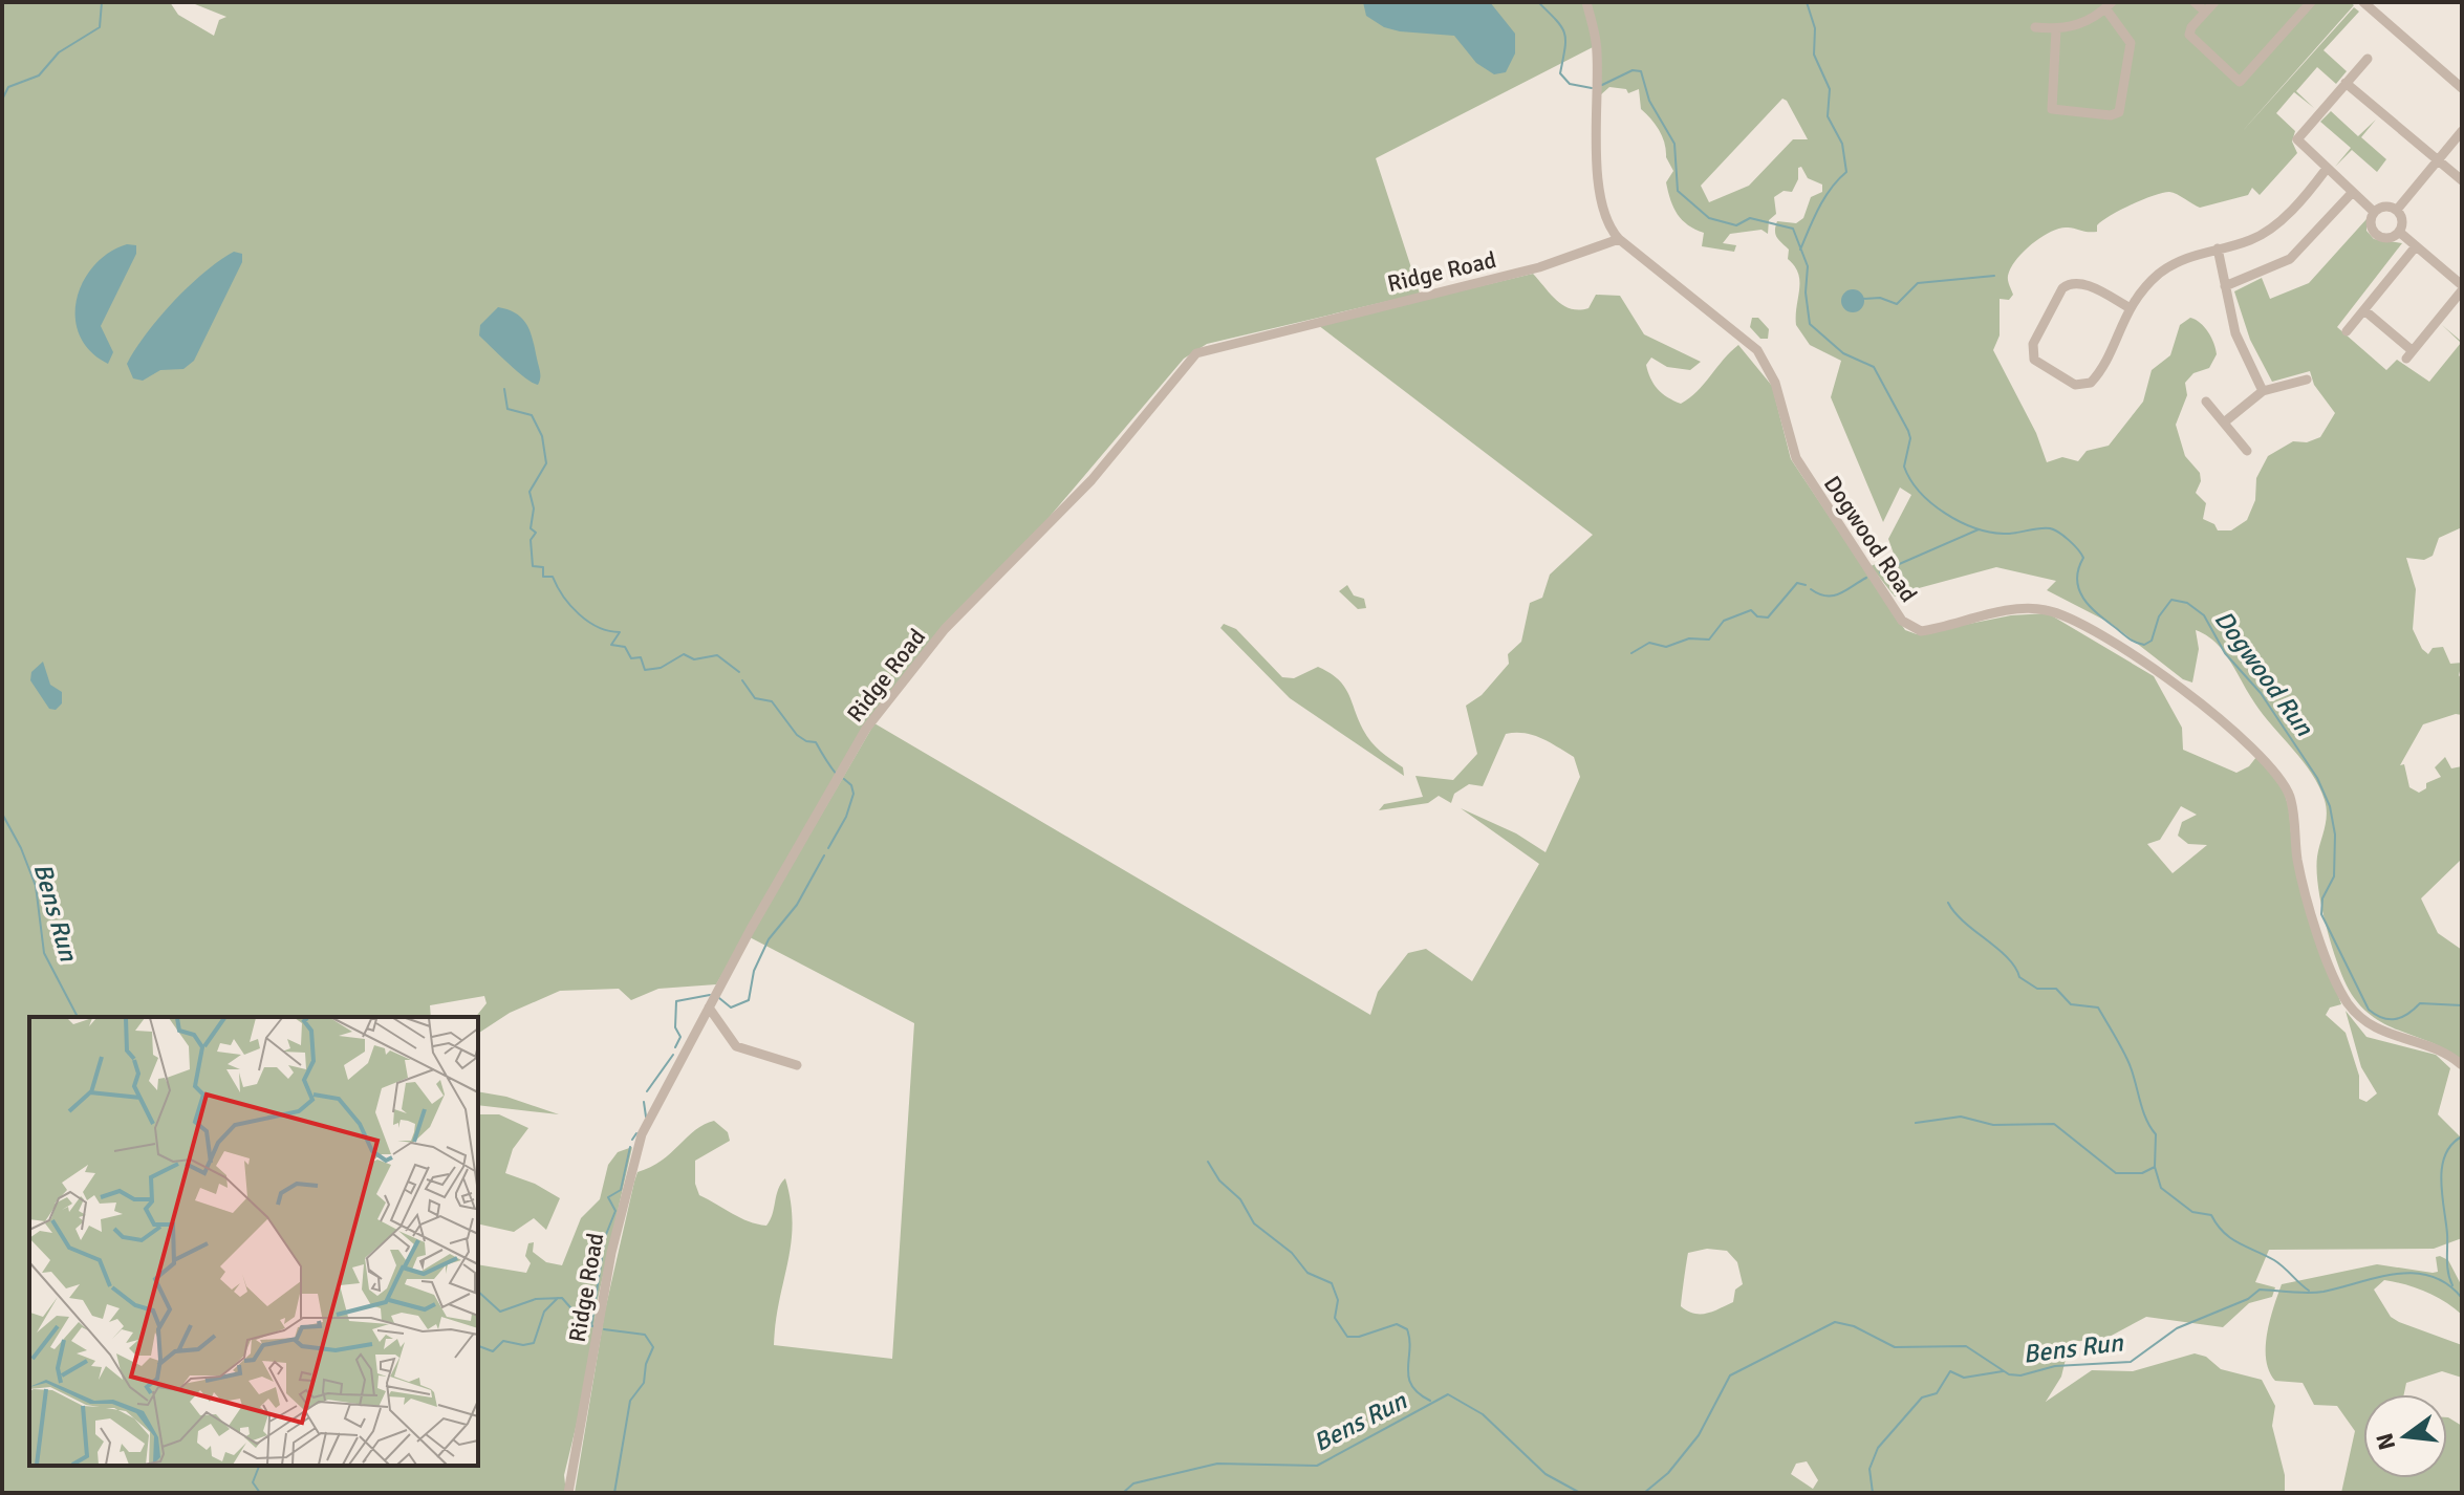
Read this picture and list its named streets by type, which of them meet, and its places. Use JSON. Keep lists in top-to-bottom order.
{
  "streets": {
    "street": ["Ridge Road", "Dogwood Road"]
  },
  "crossings": [
    ["Ridge Road", "Dogwood Road"]
  ],
  "water": ["Dogwood Run", "Bens Run"],
  "north": "left"
}
